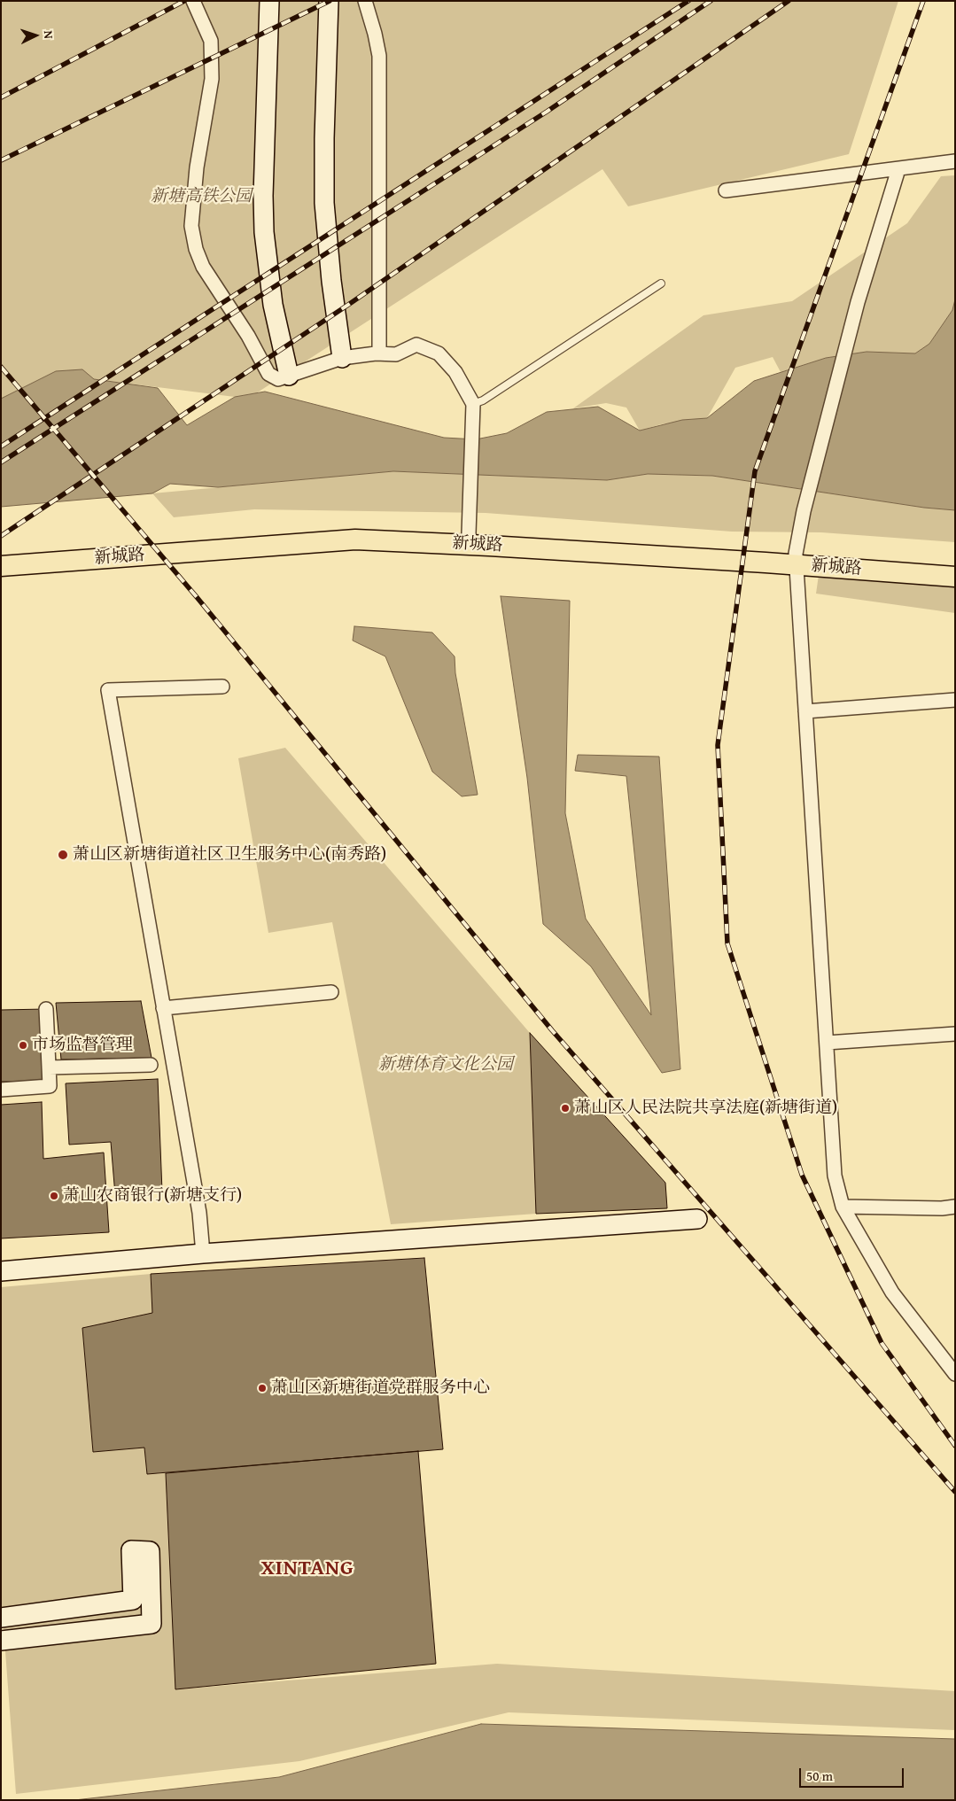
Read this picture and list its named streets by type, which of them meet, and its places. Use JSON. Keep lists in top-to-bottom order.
{
  "streets": {
    "main road": ["新城路"]
  },
  "districts": ["XINTANG"],
  "parks": ["新塘高铁公园", "新塘体育文化公园"],
  "places": [
    "萧山区新塘街道社区卫生服务中心(南秀路)",
    "市场监督管理",
    "萧山区人民法院共享法庭(新塘街道)",
    "萧山农商银行(新塘支行)",
    "萧山区新塘街道党群服务中心"
  ],
  "scale_bar": "50 m",
  "north": "right"
}
